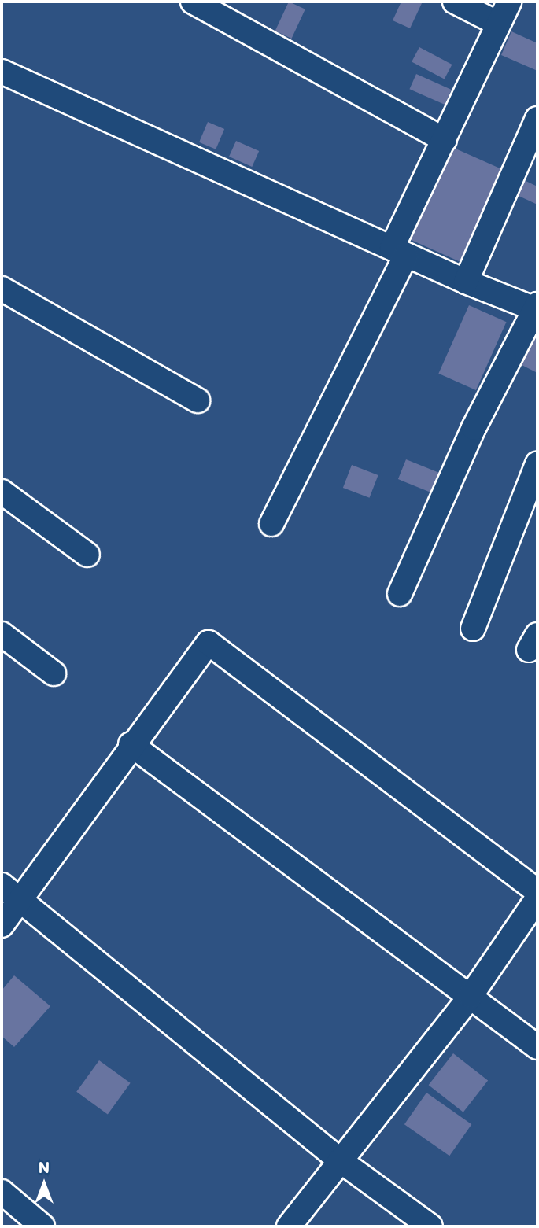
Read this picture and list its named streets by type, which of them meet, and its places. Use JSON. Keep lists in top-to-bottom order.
{
  "north": "top"
}
